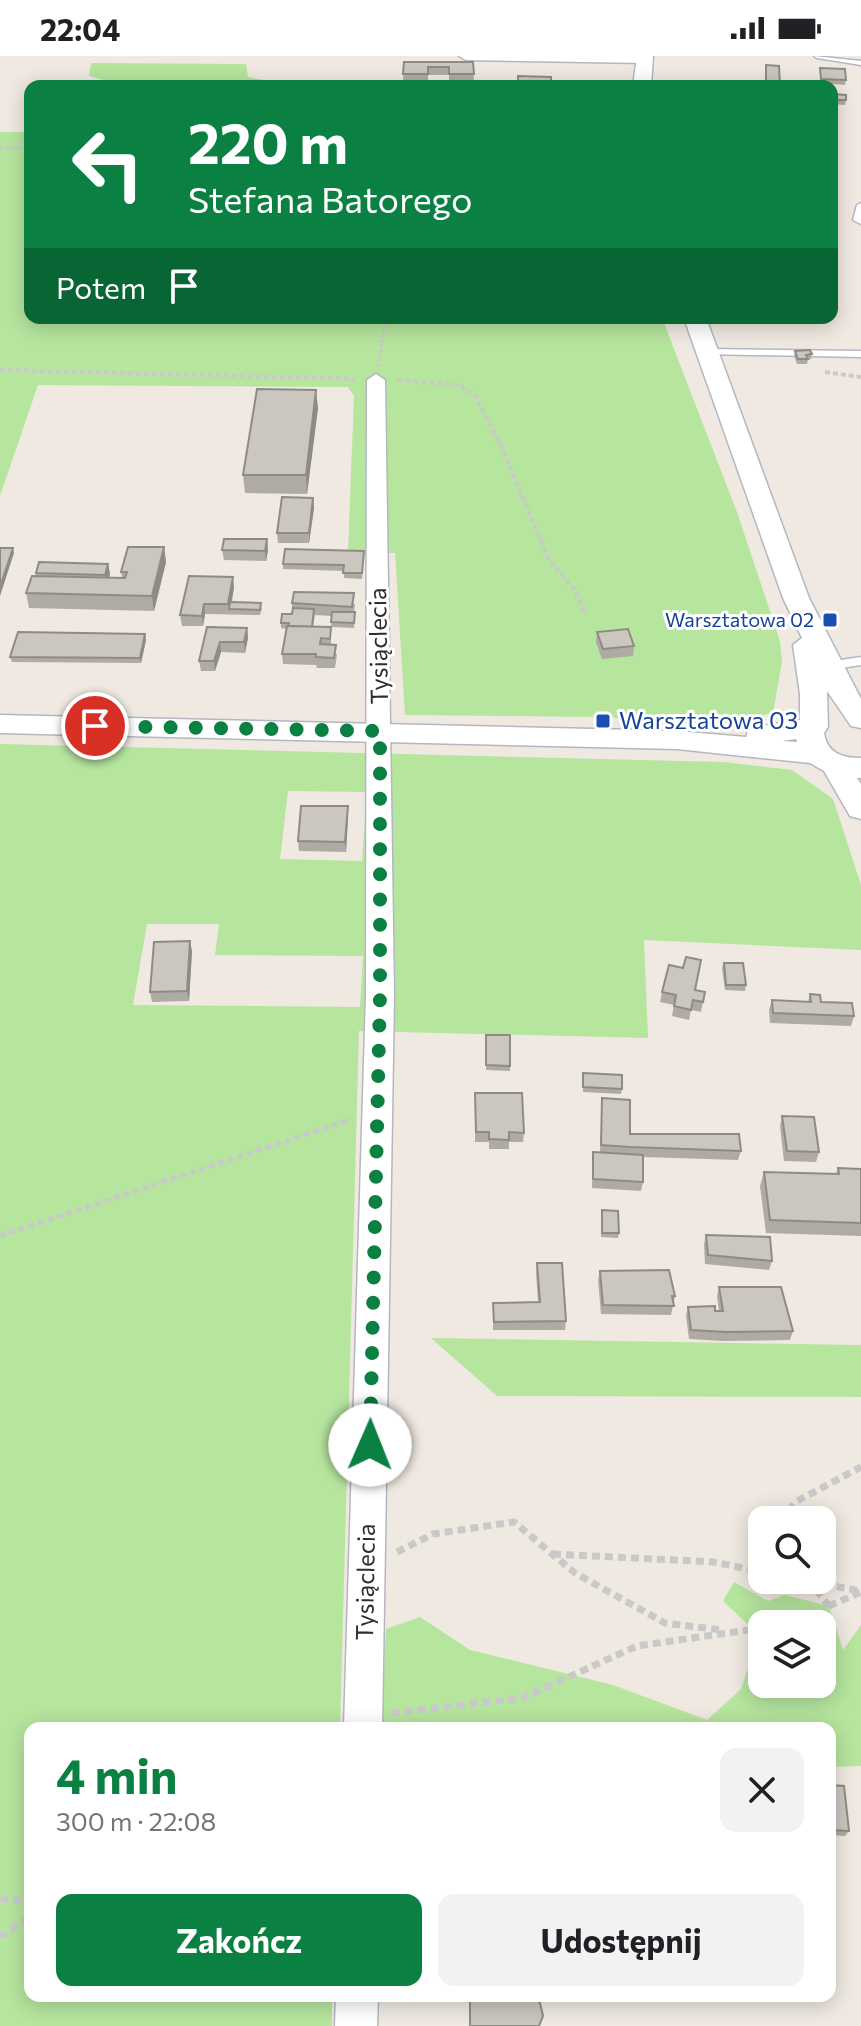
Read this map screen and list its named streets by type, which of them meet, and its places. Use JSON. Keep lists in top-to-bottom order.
{
  "streets": {
    "street": ["Tysiąclecia"]
  },
  "places": {
    "transit": ["Warsztatowa 02", "Warsztatowa 03"]
  },
  "page": {
    "status": "22:04",
    "turn": ["220 m", "Stefana Batorego"],
    "then": "Potem",
    "heading": ["4 min", "300 m · 22:08"],
    "buttons": ["Zakończ", "Udostępnij"]
  }
}
